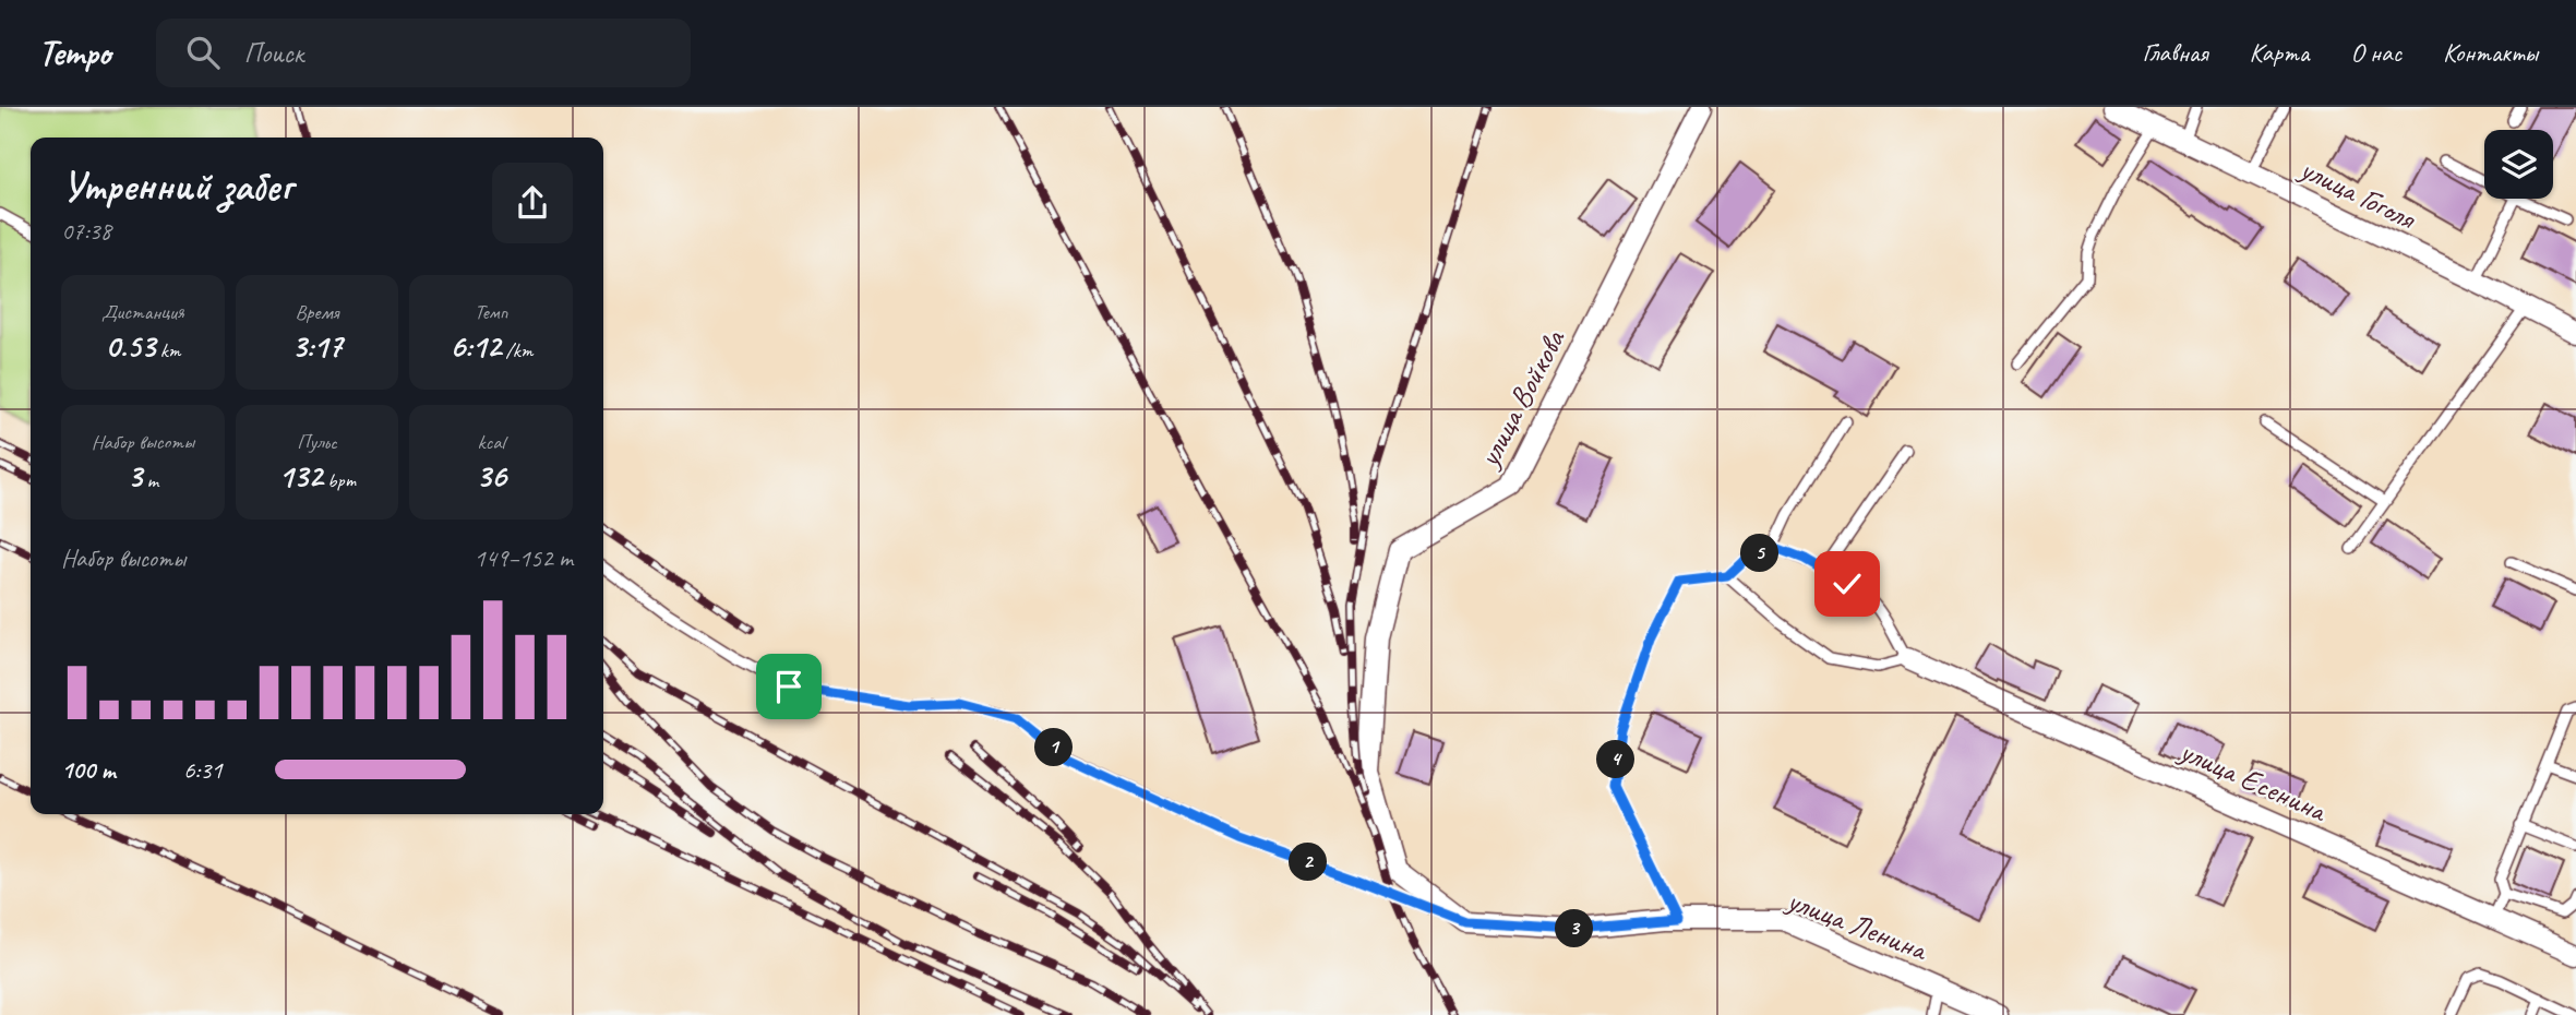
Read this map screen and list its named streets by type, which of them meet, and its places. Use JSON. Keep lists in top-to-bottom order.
{
  "streets": {
    "street": [
      "улица Гоголя",
      "улица Войкова",
      "улица Есенина",
      "улица Ленина"
    ]
  },
  "crossings": [
    ["улица Войкова", "улица Ленина"]
  ],
  "page": {
    "header": "Tempo",
    "search": "Поиск",
    "nav": [
      "Главная",
      "Карта",
      "О нас",
      "Контакты"
    ],
    "heading": ["Утренний забег", "07:38"],
    "stats": [
      ["Дистанция", "0.53 km"],
      ["Время", "3:17"],
      ["Темп", "6:12 /km"],
      ["Набор высоты", "3 m"],
      ["Пульс", "132 bpm"],
      ["kcal", "36"]
    ],
    "chart": ["Набор высоты", "149–152 m"],
    "pins": [
      "5",
      "1",
      "4",
      "2",
      "3"
    ],
    "list": [
      {
        "name": "100 m",
        "note": "6:31"
      }
    ]
  }
}
